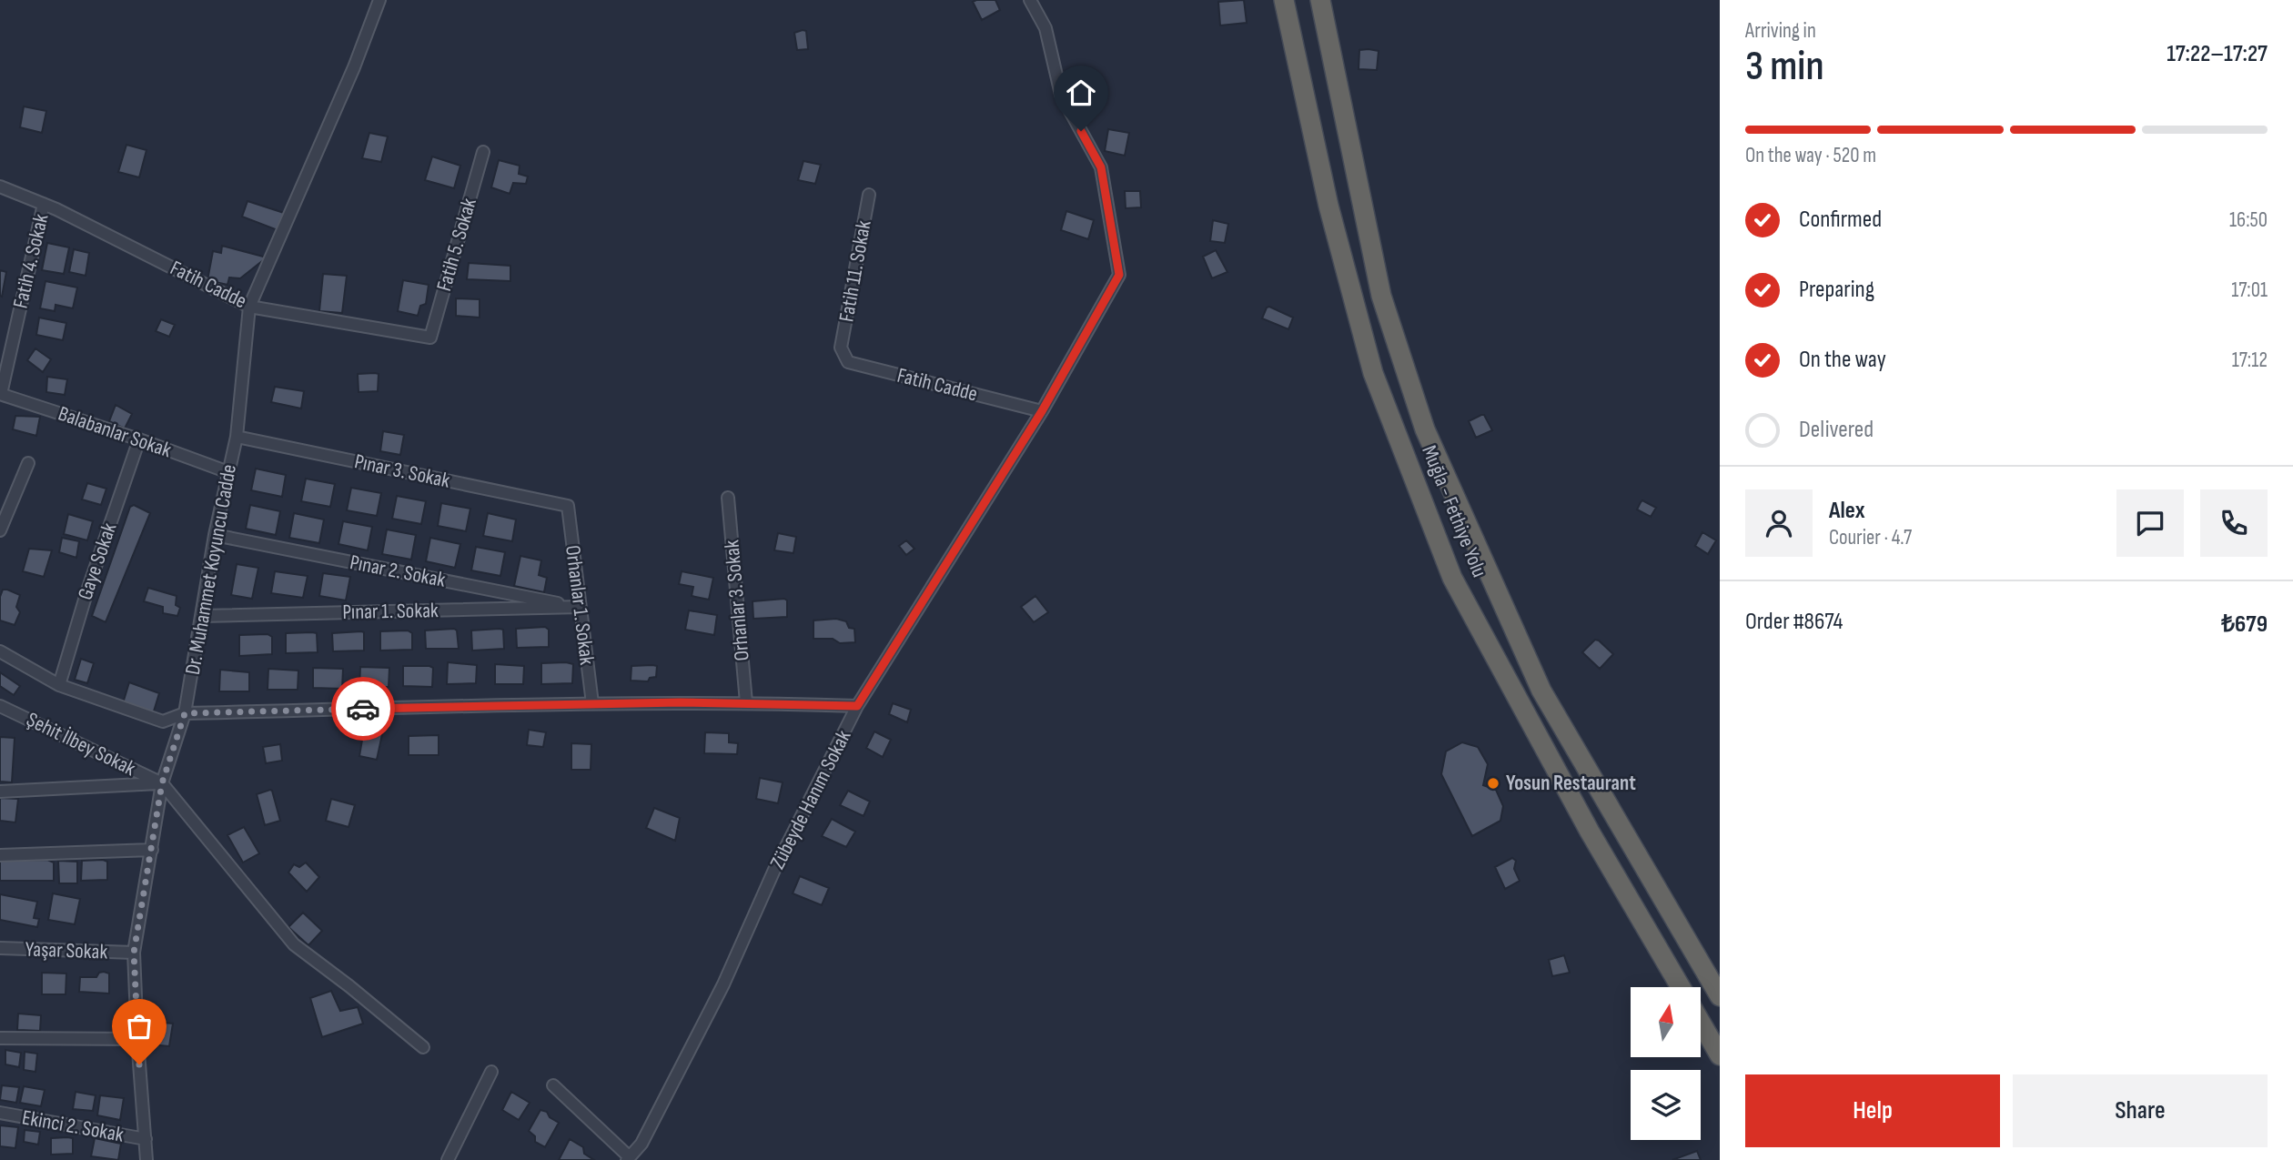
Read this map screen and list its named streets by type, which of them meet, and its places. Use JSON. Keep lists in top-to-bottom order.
{
  "streets": {
    "highway": ["Muğla - Fethiye Yolu"],
    "street": [
      "Fatih 5. Sokak",
      "Fatih 4. Sokak",
      "Fatih 11. Sokak",
      "Fatih Cadde",
      "Balabanlar Sokak",
      "Pınar 3. Sokak",
      "Gaye Sokak",
      "Dr. Muhammet Koyuncu Cadde",
      "Pınar 2. Sokak",
      "Orhanlar 3. Sokak",
      "Orhanlar 1. Sokak",
      "Pınar 1. Sokak",
      "Şehit İlbey Sokak",
      "Zübeyde Hanım Sokak",
      "Yaşar Sokak",
      "Ekinci 2. Sokak"
    ]
  },
  "crossings": [
    ["Fatih 5. Sokak", "Fatih Cadde"],
    ["Fatih 4. Sokak", "Fatih Cadde"],
    ["Fatih 4. Sokak", "Balabanlar Sokak"],
    ["Fatih 11. Sokak", "Fatih Cadde"],
    ["Fatih Cadde", "Dr. Muhammet Koyuncu Cadde"],
    ["Fatih Cadde", "Zübeyde Hanım Sokak"],
    ["Balabanlar Sokak", "Gaye Sokak"],
    ["Balabanlar Sokak", "Dr. Muhammet Koyuncu Cadde"],
    ["Pınar 3. Sokak", "Dr. Muhammet Koyuncu Cadde"],
    ["Pınar 3. Sokak", "Orhanlar 1. Sokak"],
    ["Dr. Muhammet Koyuncu Cadde", "Pınar 2. Sokak"],
    ["Dr. Muhammet Koyuncu Cadde", "Pınar 1. Sokak"],
    ["Dr. Muhammet Koyuncu Cadde", "Şehit İlbey Sokak"],
    ["Dr. Muhammet Koyuncu Cadde", "Yaşar Sokak"],
    ["Dr. Muhammet Koyuncu Cadde", "Ekinci 2. Sokak"],
    ["Pınar 2. Sokak", "Orhanlar 1. Sokak"],
    ["Pınar 2. Sokak", "Pınar 1. Sokak"],
    ["Orhanlar 1. Sokak", "Pınar 1. Sokak"]
  ],
  "places": ["Yosun Restaurant"],
  "north": "top",
  "page": {
    "heading": ["3 min", "Arriving in", "17:22–17:27"],
    "panel": [
      "Alex",
      "Courier · 4.7",
      "Order #8674",
      "₺679"
    ],
    "bar": "On the way · 520 m",
    "list": [
      ["Confirmed", "16:50"],
      ["Preparing", "17:01"],
      ["On the way", "17:12"],
      "Delivered"
    ],
    "buttons": ["Help", "Share"]
  }
}
